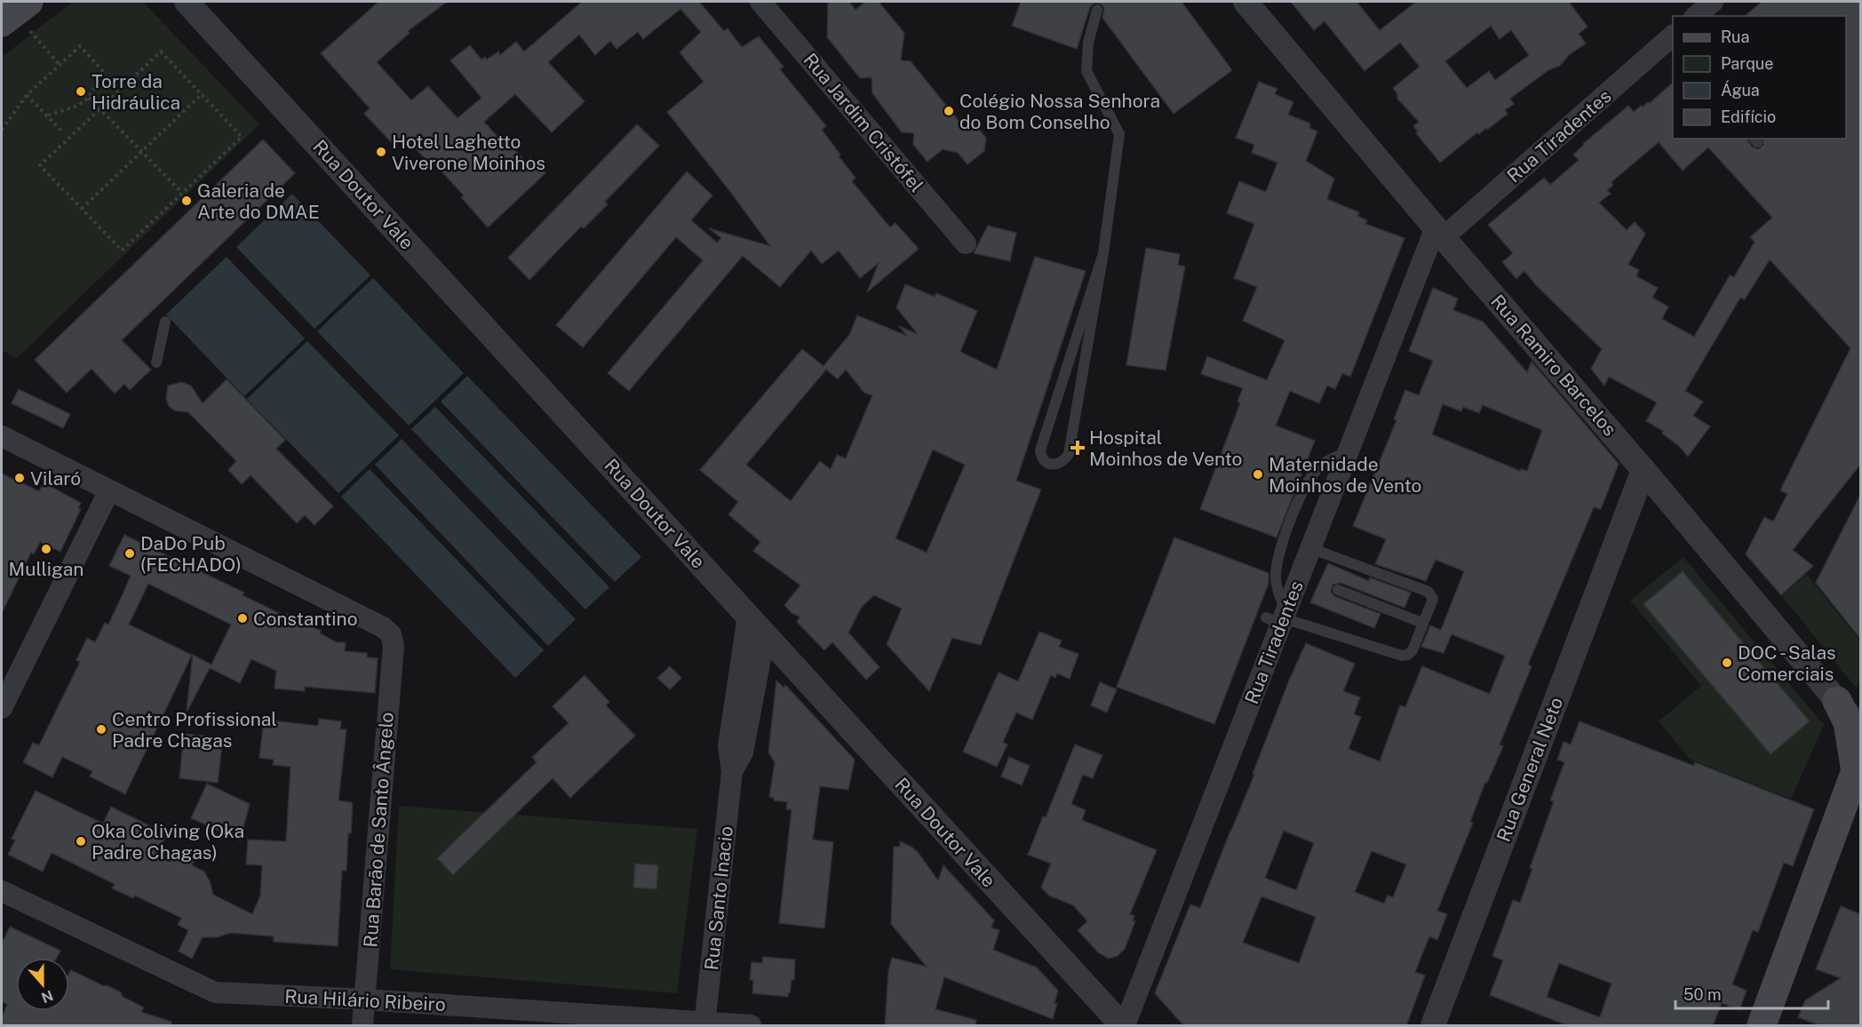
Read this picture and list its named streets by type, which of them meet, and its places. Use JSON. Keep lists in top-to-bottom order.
{
  "streets": {
    "street": [
      "Rua Jardim Cristófel",
      "Rua Tiradentes",
      "Rua Doutor Vale",
      "Rua Ramiro Barcelos",
      "Rua General Neto",
      "Rua Barão de Santo Ângelo",
      "Rua Santo Inacio",
      "Rua Hilário Ribeiro"
    ]
  },
  "crossings": [
    ["Rua Tiradentes", "Rua Doutor Vale"],
    ["Rua Tiradentes", "Rua Ramiro Barcelos"],
    ["Rua Doutor Vale", "Rua Santo Inacio"],
    ["Rua Ramiro Barcelos", "Rua General Neto"],
    ["Rua Barão de Santo Ângelo", "Rua Hilário Ribeiro"],
    ["Rua Santo Inacio", "Rua Hilário Ribeiro"]
  ],
  "places": {
    "other": [
      "Torre da Hidráulica",
      "Colégio Nossa Senhora do Bom Conselho",
      "Hotel Laghetto Viverone Moinhos",
      "Galeria de Arte do DMAE",
      "Maternidade Moinhos de Vento",
      "Vilaró",
      "Mulligan",
      "DaDo Pub (FECHADO)",
      "Constantino",
      "DOC - Salas Comerciais",
      "Centro Profissional Padre Chagas",
      "Oka Coliving (Oka Padre Chagas)"
    ],
    "health": ["Hospital Moinhos de Vento"]
  },
  "legend": [
    "Rua",
    "Parque",
    "Água",
    "Edifício"
  ],
  "scale_bar": "50 m",
  "north": "bottom"
}
